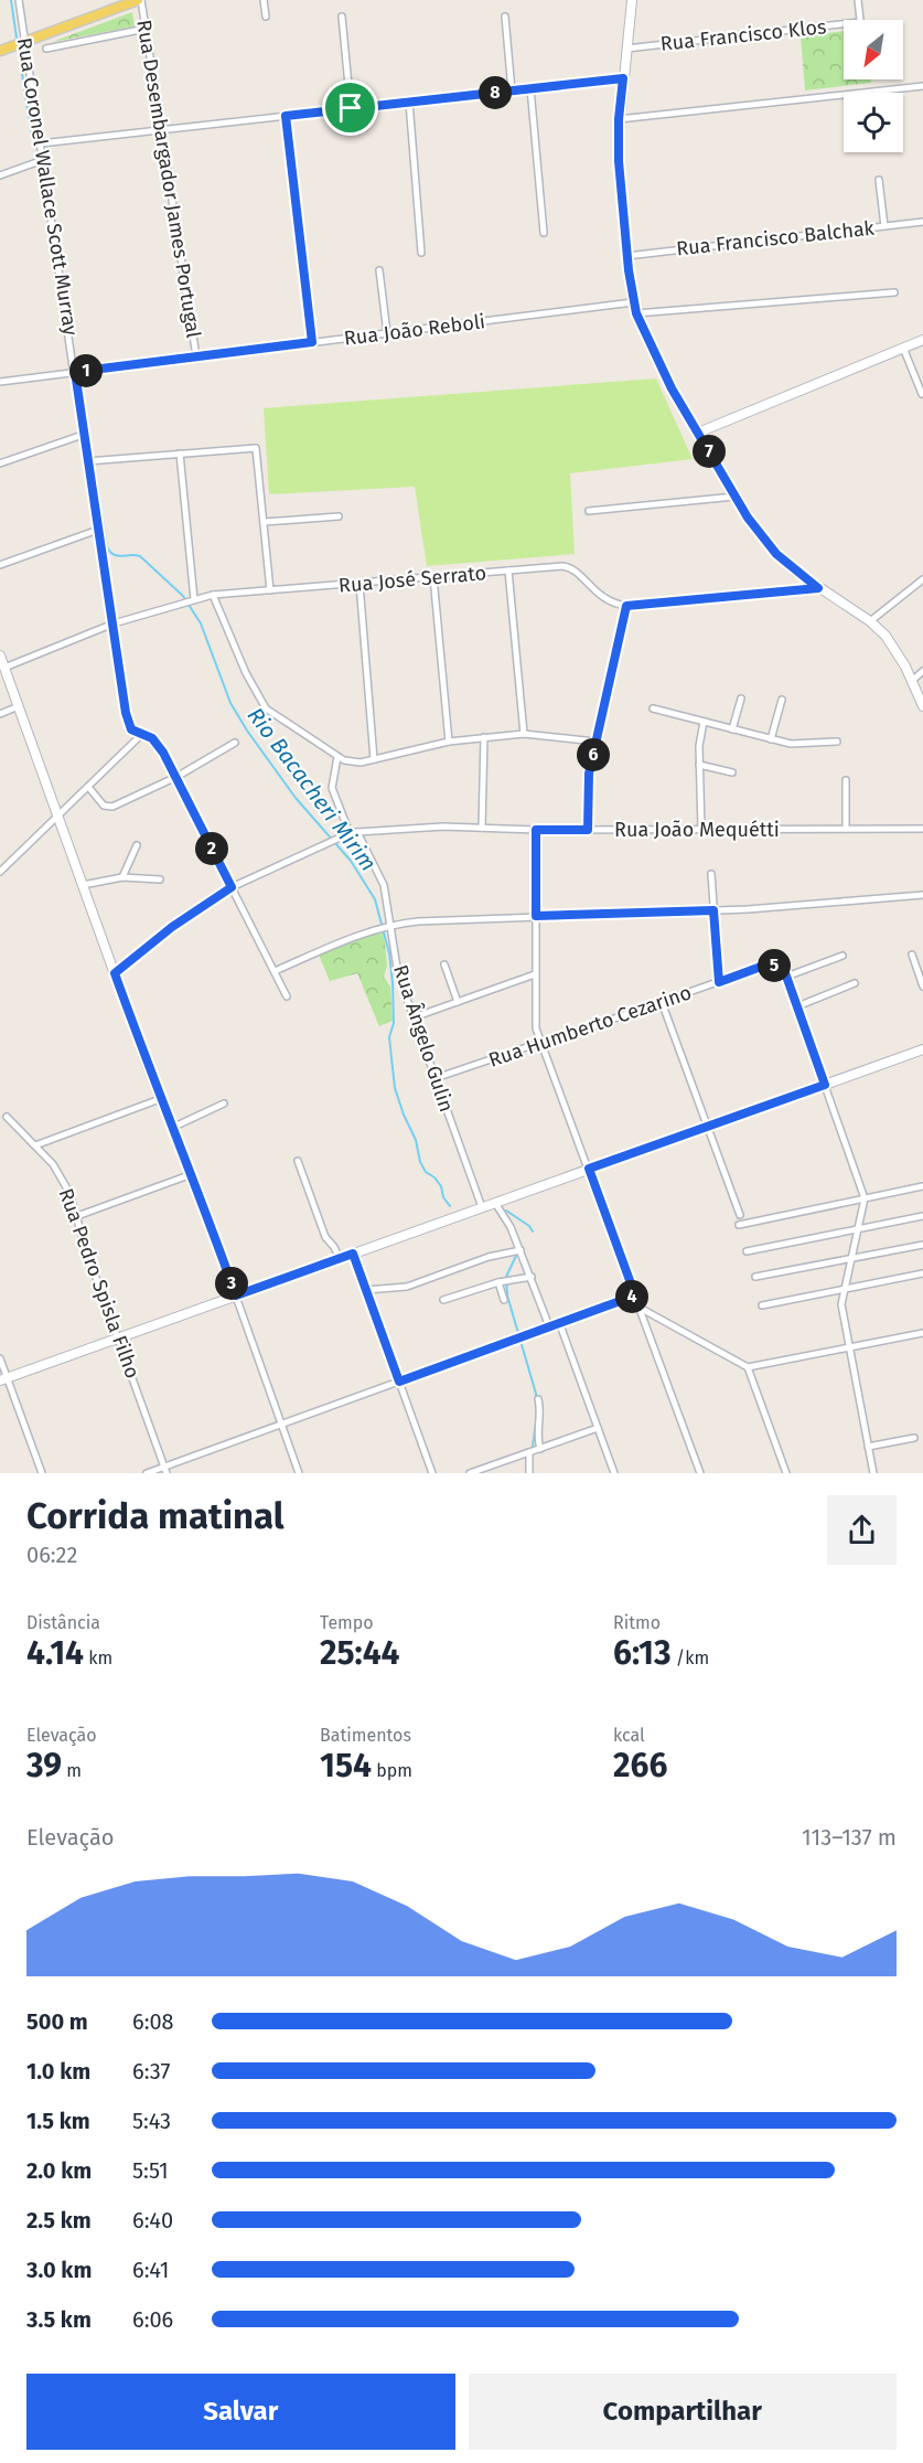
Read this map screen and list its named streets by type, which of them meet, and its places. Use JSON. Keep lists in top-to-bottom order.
{
  "streets": {
    "street": [
      "Rua Francisco Klos",
      "Rua Desembargador James Portugal",
      "Rua Coronel Wallace Scott Murray",
      "Rua Francisco Balchak",
      "Rua João Reboli",
      "Rua José Serrato",
      "Rua João Mequétti",
      "Rua Humberto Cezarino",
      "Rua Ângelo Gulin",
      "Rua Pedro Spisla Filho"
    ]
  },
  "crossings": [
    ["Rua Desembargador James Portugal", "Rua João Reboli"],
    ["Rua Coronel Wallace Scott Murray", "Rua João Reboli"],
    ["Rua Coronel Wallace Scott Murray", "Rua José Serrato"],
    ["Rua João Mequétti", "Rua Ângelo Gulin"],
    ["Rua Humberto Cezarino", "Rua Ângelo Gulin"]
  ],
  "water": ["Rio Bacacheri Mirim"],
  "north": "bottom left",
  "page": {
    "pins": [
      "8",
      "1",
      "7",
      "6",
      "2",
      "5",
      "3",
      "4"
    ],
    "heading": ["Corrida matinal", "06:22"],
    "stats": [
      ["Distância", "4.14 km"],
      ["Tempo", "25:44"],
      ["Ritmo", "6:13 /km"],
      ["Elevação", "39 m"],
      ["Batimentos", "154 bpm"],
      ["kcal", "266"]
    ],
    "chart": ["Elevação", "113–137 m"],
    "list": [
      {
        "name": "500 m",
        "note": "6:08"
      },
      {
        "name": "1.0 km",
        "note": "6:37"
      },
      {
        "name": "1.5 km",
        "note": "5:43"
      },
      {
        "name": "2.0 km",
        "note": "5:51"
      },
      {
        "name": "2.5 km",
        "note": "6:40"
      },
      {
        "name": "3.0 km",
        "note": "6:41"
      },
      {
        "name": "3.5 km",
        "note": "6:06"
      }
    ],
    "buttons": ["Salvar", "Compartilhar"]
  }
}
